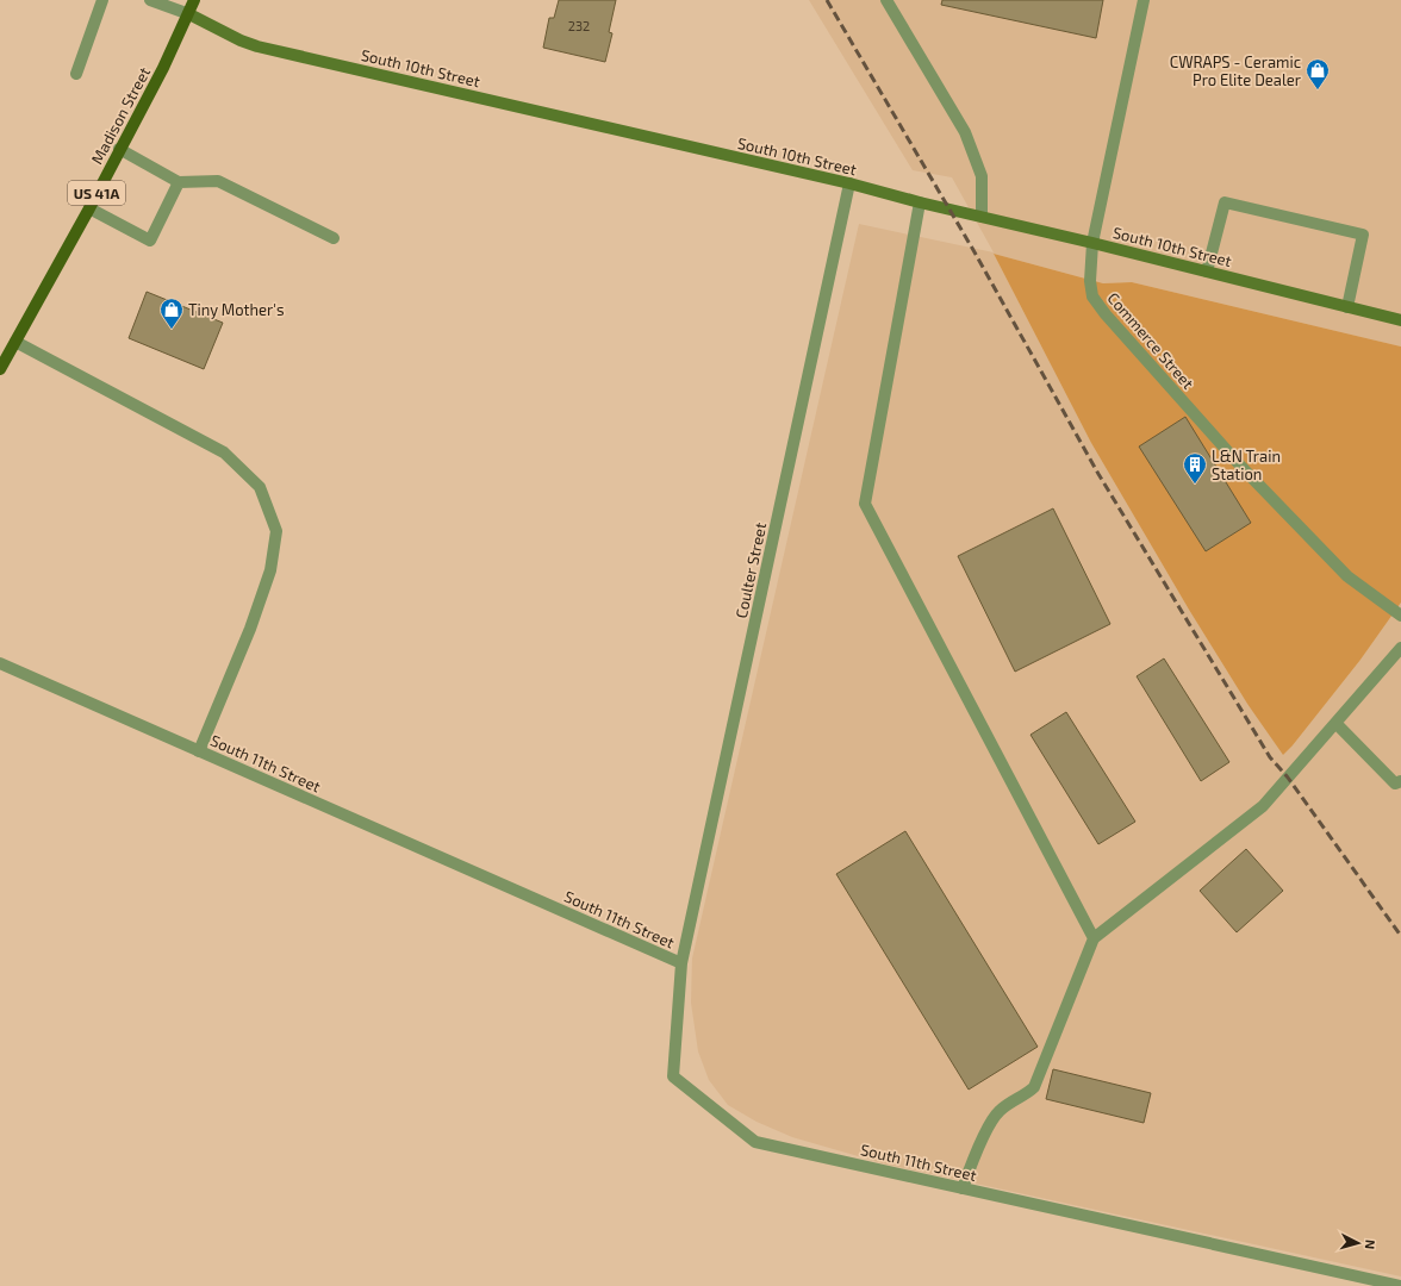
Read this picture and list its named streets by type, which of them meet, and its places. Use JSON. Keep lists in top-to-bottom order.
{
  "streets": {
    "main road": ["South 10th Street", "Madison Street", "US 41A"],
    "street": ["Commerce Street", "Coulter Street", "South 11th Street"]
  },
  "crossings": [
    ["South 10th Street", "Madison Street"],
    ["South 10th Street", "Commerce Street"],
    ["South 10th Street", "Coulter Street"],
    ["Coulter Street", "South 11th Street"]
  ],
  "places": {
    "shop": ["CWRAPS - Ceramic Pro Elite Dealer", "Tiny Mother's"],
    "building": ["L&N Train Station"]
  },
  "house_numbers": ["232"],
  "north": "right"
}
